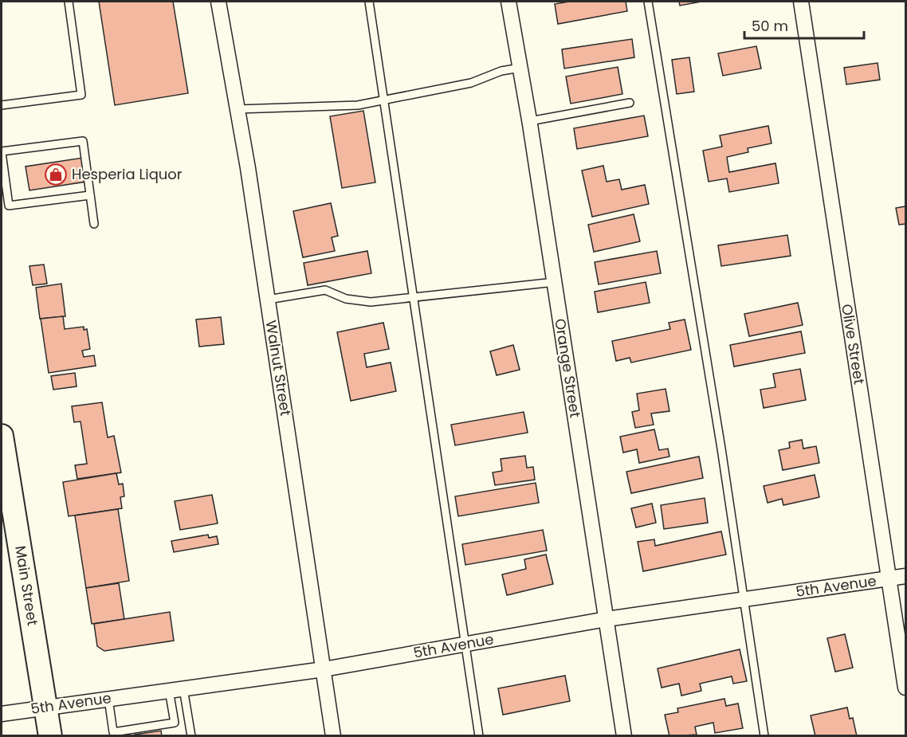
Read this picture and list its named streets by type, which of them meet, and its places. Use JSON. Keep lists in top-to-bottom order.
{
  "streets": {
    "main road": ["Main Street"],
    "street": [
      "Olive Street",
      "Walnut Street",
      "Orange Street",
      "5th Avenue"
    ]
  },
  "crossings": [
    ["Olive Street", "5th Avenue"],
    ["Walnut Street", "5th Avenue"],
    ["Orange Street", "5th Avenue"],
    ["Main Street", "5th Avenue"]
  ],
  "places": {
    "shop": ["Hesperia Liquor"]
  },
  "scale_bar": "50 m"
}
